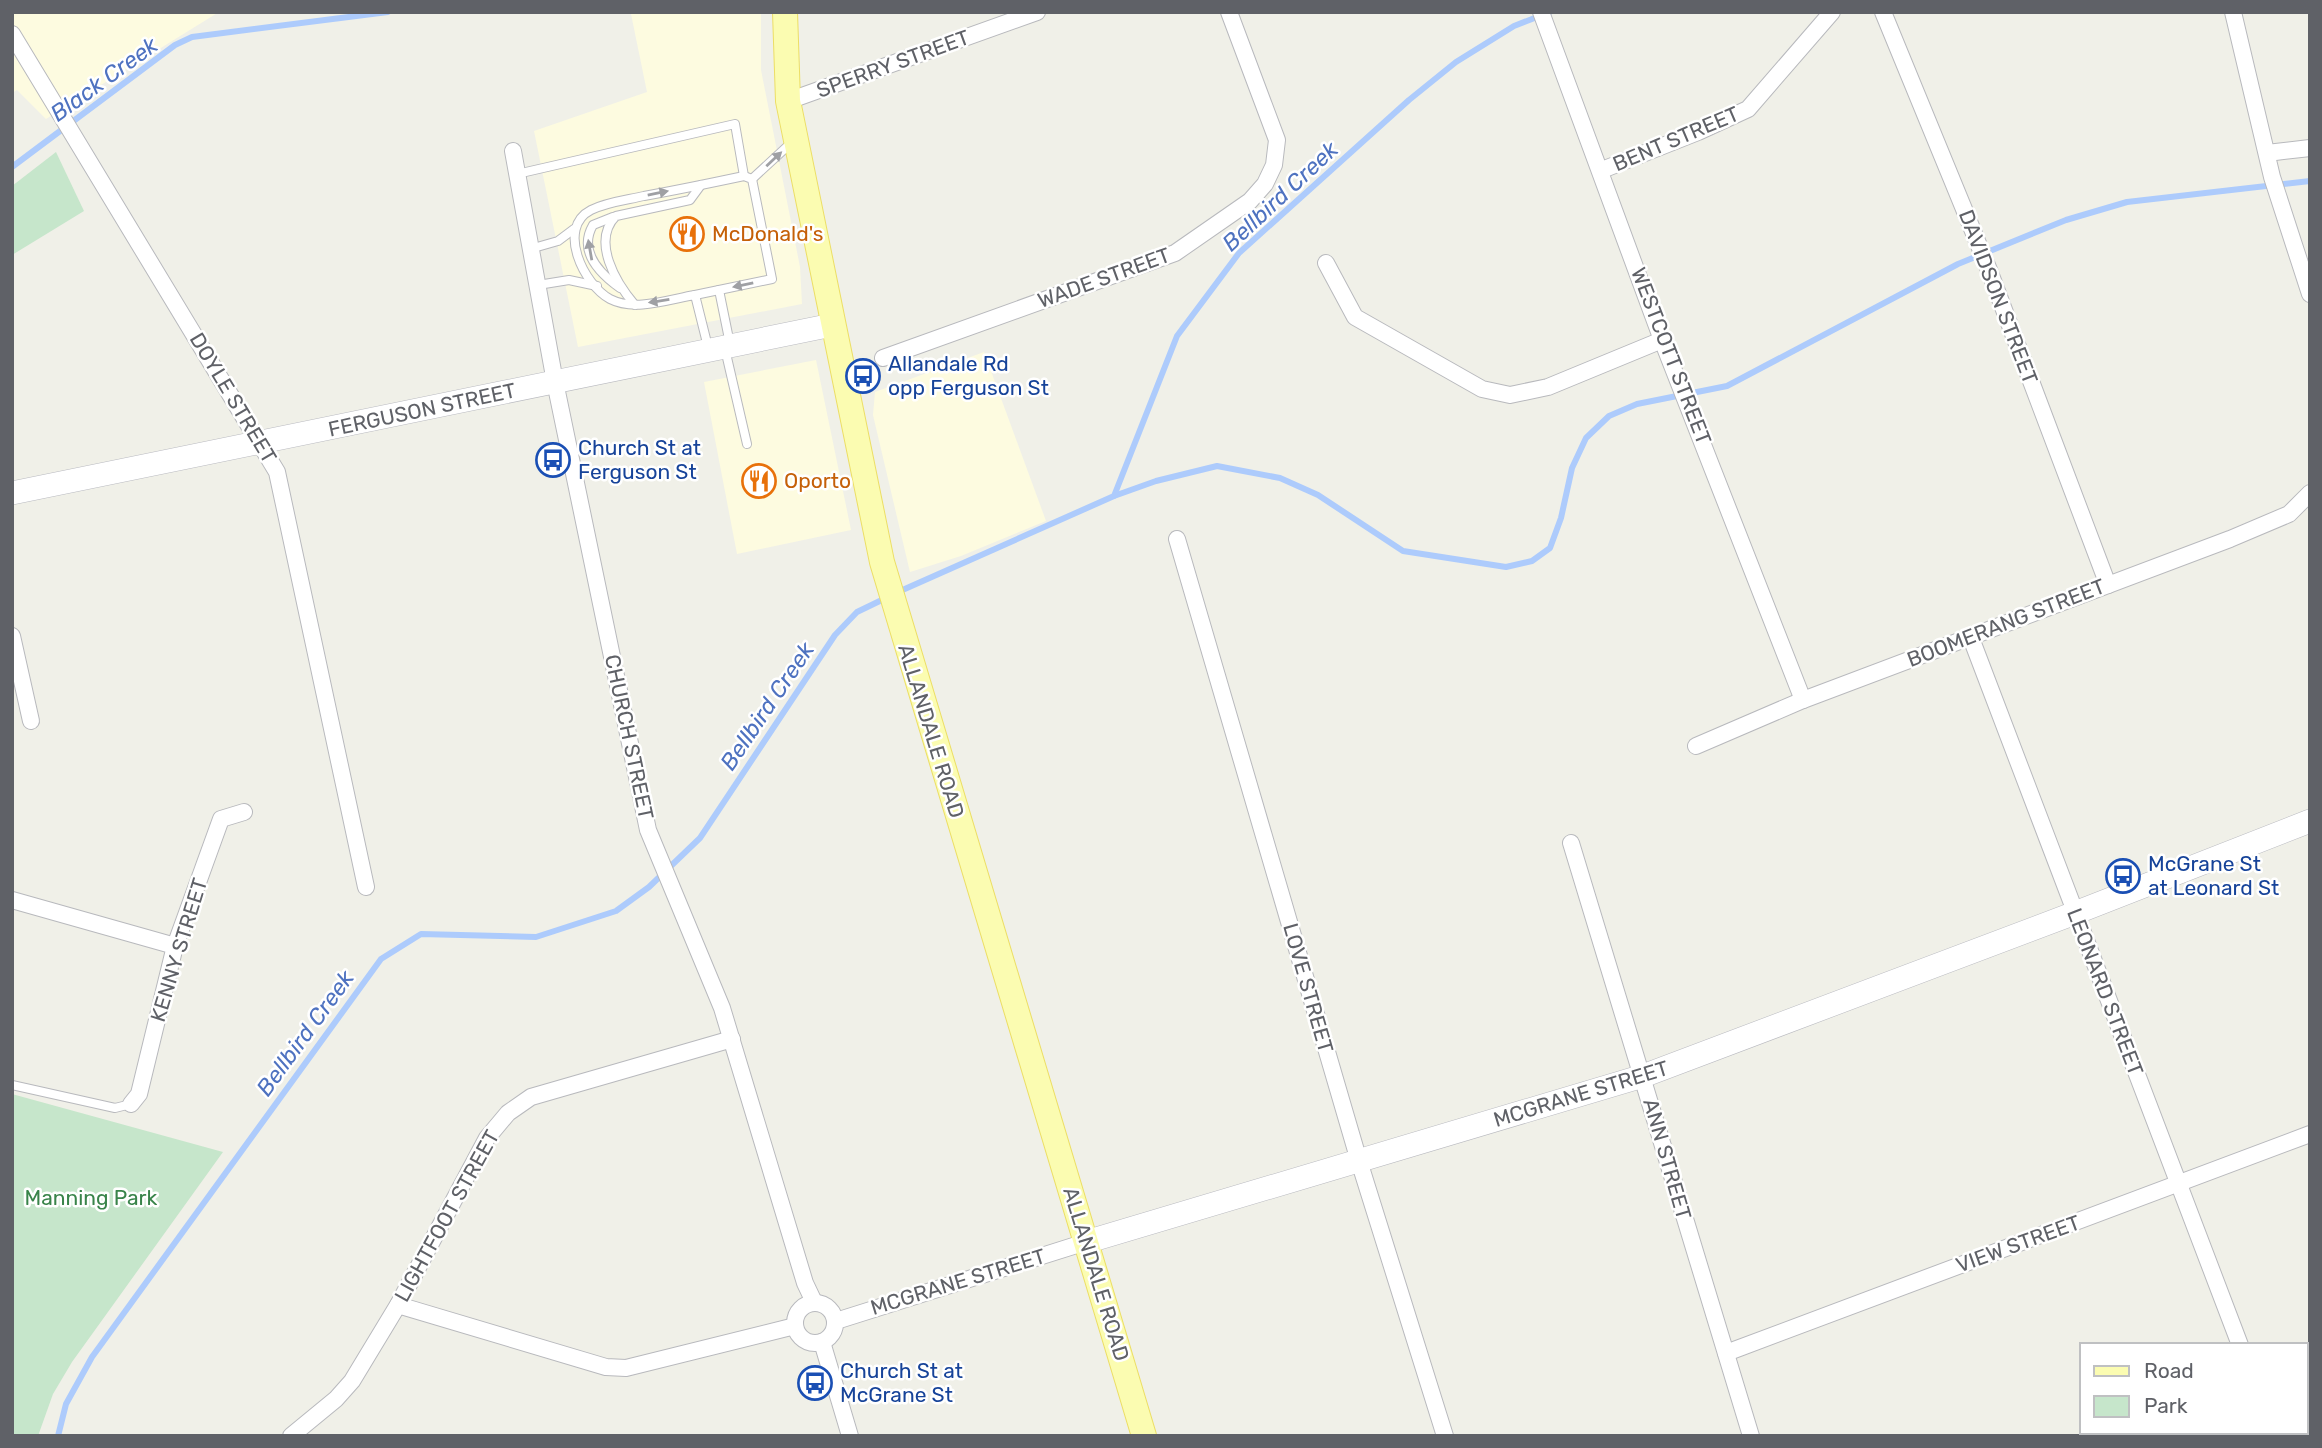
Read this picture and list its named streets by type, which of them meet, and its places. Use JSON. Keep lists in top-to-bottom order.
{
  "streets": {
    "main road": ["ALLANDALE ROAD"],
    "street": [
      "SPERRY STREET",
      "BENT STREET",
      "WADE STREET",
      "DAVIDSON STREET",
      "WESTCOTT STREET",
      "DOYLE STREET",
      "FERGUSON STREET",
      "BOOMERANG STREET",
      "CHURCH STREET",
      "KENNY STREET",
      "LOVE STREET",
      "LEONARD STREET",
      "MCGRANE STREET",
      "ANN STREET",
      "LIGHTFOOT STREET",
      "VIEW STREET"
    ]
  },
  "crossings": [
    ["SPERRY STREET", "ALLANDALE ROAD"],
    ["BENT STREET", "WESTCOTT STREET"],
    ["DAVIDSON STREET", "BOOMERANG STREET"],
    ["WESTCOTT STREET", "BOOMERANG STREET"],
    ["DOYLE STREET", "FERGUSON STREET"],
    ["FERGUSON STREET", "ALLANDALE ROAD"],
    ["FERGUSON STREET", "CHURCH STREET"],
    ["BOOMERANG STREET", "LEONARD STREET"],
    ["ALLANDALE ROAD", "MCGRANE STREET"],
    ["CHURCH STREET", "MCGRANE STREET"],
    ["CHURCH STREET", "LIGHTFOOT STREET"],
    ["LOVE STREET", "MCGRANE STREET"],
    ["LEONARD STREET", "MCGRANE STREET"],
    ["LEONARD STREET", "VIEW STREET"],
    ["MCGRANE STREET", "ANN STREET"],
    ["ANN STREET", "VIEW STREET"]
  ],
  "water": ["Black Creek", "Bellbird Creek"],
  "parks": ["Manning Park"],
  "places": {
    "restaurant": ["McDonald's", "Oporto"],
    "bus stop": [
      "Allandale Rd opp Ferguson St",
      "Church St at Ferguson St",
      "McGrane St at Leonard St",
      "Church St at McGrane St"
    ]
  },
  "legend": ["Road", "Park"]
}
